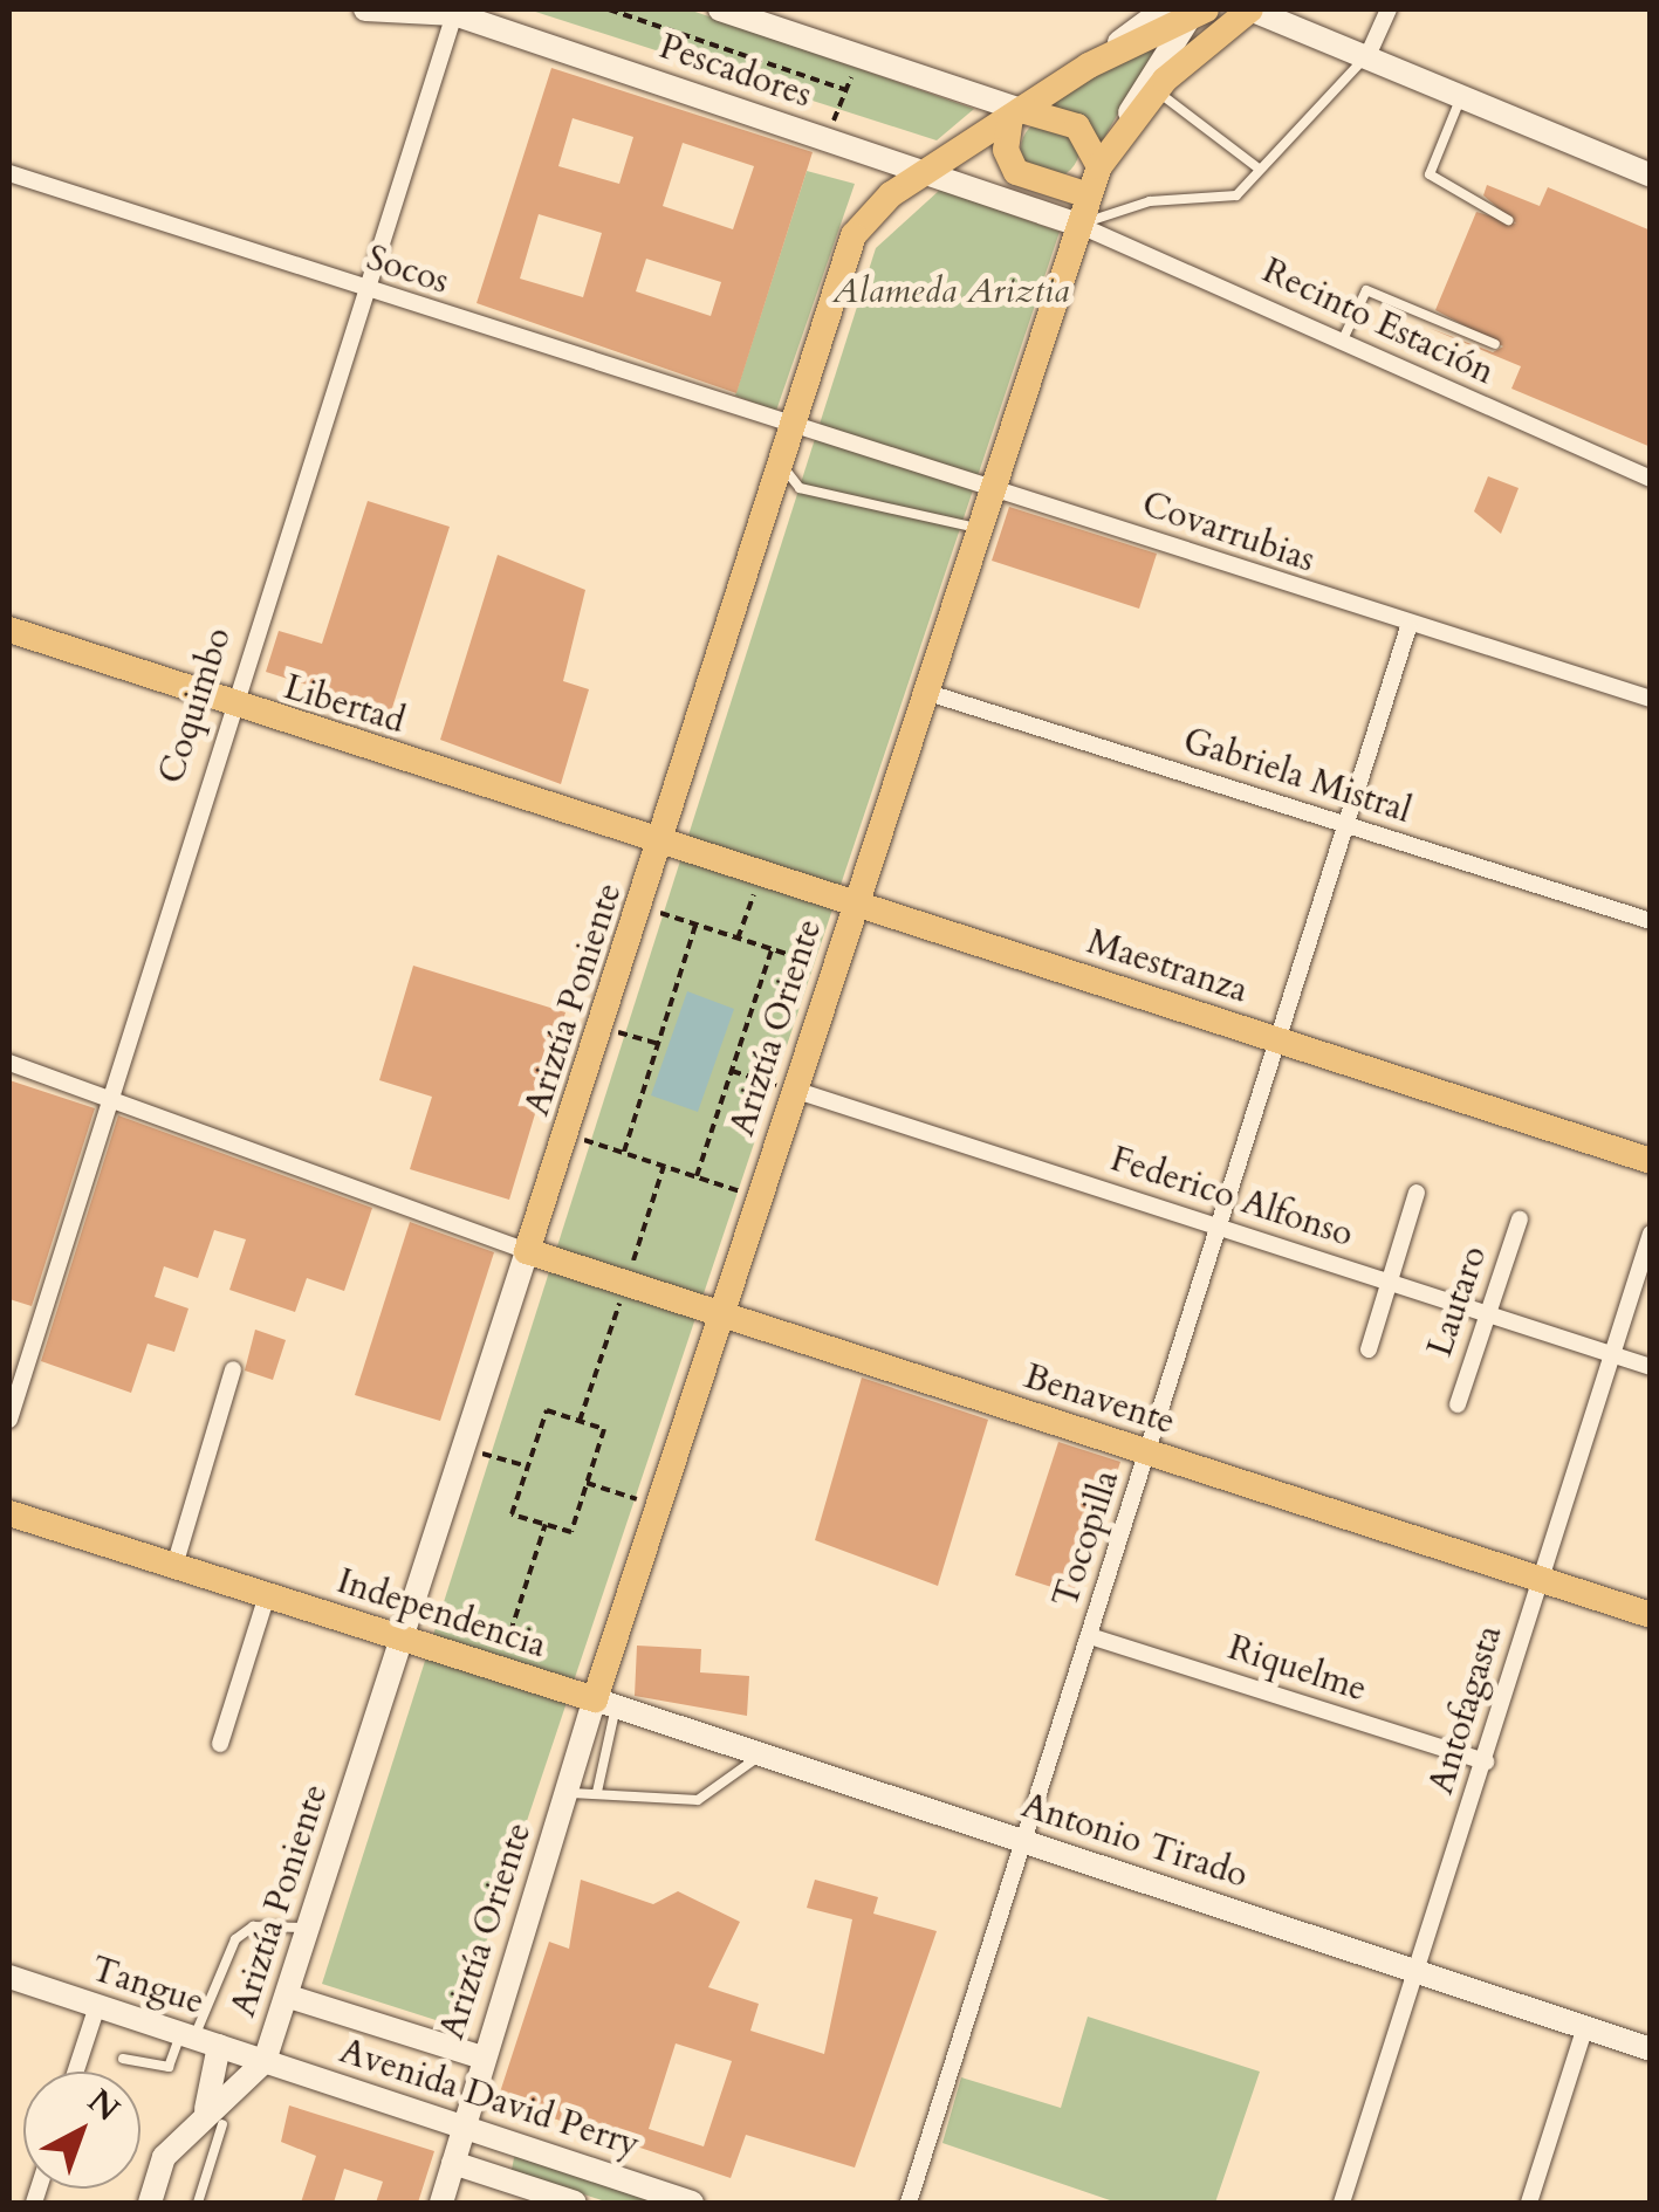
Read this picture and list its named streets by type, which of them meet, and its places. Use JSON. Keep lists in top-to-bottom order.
{
  "streets": {
    "main road": [
      "Pescadores",
      "Libertad",
      "Maestranza",
      "Ariztía Poniente",
      "Ariztía Oriente",
      "Benavente",
      "Independencia",
      "Antonio Tirado",
      "Tangue",
      "Avenida David Perry"
    ],
    "street": [
      "Socos",
      "Recinto Estación",
      "Covarrubias",
      "Coquimbo",
      "Gabriela Mistral",
      "Federico Alfonso",
      "Lautaro",
      "Tocopilla",
      "Riquelme",
      "Antofagasta"
    ]
  },
  "crossings": [
    ["Pescadores", "Recinto Estación"],
    ["Pescadores", "Coquimbo"],
    ["Pescadores", "Ariztía Poniente"],
    ["Pescadores", "Ariztía Oriente"],
    ["Socos", "Covarrubias"],
    ["Socos", "Coquimbo"],
    ["Socos", "Ariztía Poniente"],
    ["Recinto Estación", "Ariztía Oriente"],
    ["Covarrubias", "Ariztía Poniente"],
    ["Covarrubias", "Ariztía Oriente"],
    ["Covarrubias", "Tocopilla"],
    ["Libertad", "Coquimbo"],
    ["Libertad", "Maestranza"],
    ["Libertad", "Ariztía Poniente"],
    ["Gabriela Mistral", "Ariztía Oriente"],
    ["Gabriela Mistral", "Tocopilla"],
    ["Maestranza", "Ariztía Poniente"],
    ["Maestranza", "Ariztía Oriente"],
    ["Maestranza", "Tocopilla"],
    ["Ariztía Poniente", "Benavente"],
    ["Ariztía Poniente", "Independencia"],
    ["Ariztía Poniente", "Tangue"],
    ["Ariztía Poniente", "Avenida David Perry"],
    ["Ariztía Oriente", "Federico Alfonso"],
    ["Ariztía Oriente", "Benavente"],
    ["Ariztía Oriente", "Independencia"],
    ["Ariztía Oriente", "Antonio Tirado"],
    ["Ariztía Oriente", "Avenida David Perry"],
    ["Federico Alfonso", "Lautaro"],
    ["Federico Alfonso", "Tocopilla"],
    ["Federico Alfonso", "Antofagasta"],
    ["Benavente", "Tocopilla"],
    ["Benavente", "Antofagasta"],
    ["Tocopilla", "Riquelme"],
    ["Tocopilla", "Antonio Tirado"],
    ["Independencia", "Antonio Tirado"],
    ["Riquelme", "Antofagasta"],
    ["Antofagasta", "Antonio Tirado"],
    ["Tangue", "Avenida David Perry"]
  ],
  "parks": ["Alameda Ariztia"],
  "north": "top right"
}
